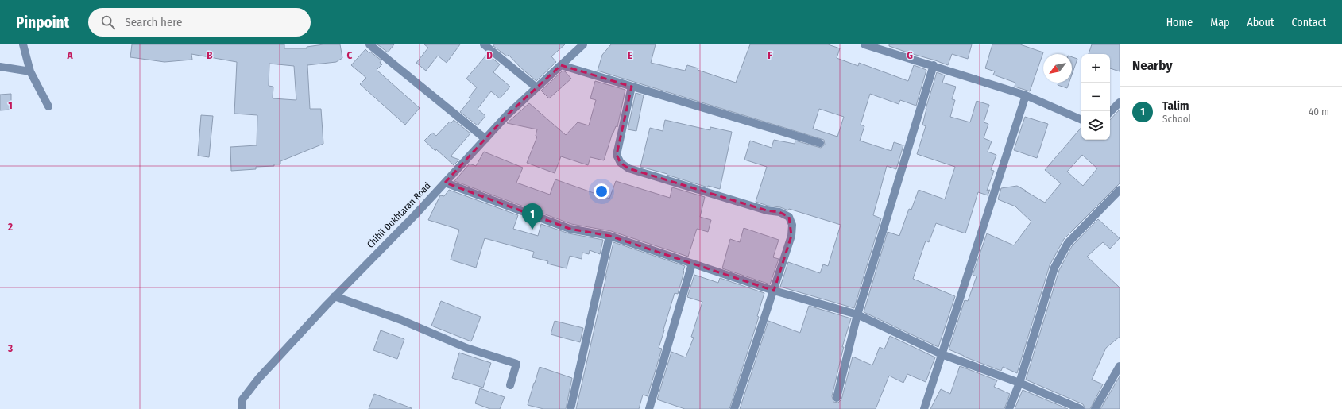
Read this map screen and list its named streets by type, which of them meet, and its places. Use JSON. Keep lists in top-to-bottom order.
{
  "streets": {
    "street": ["Chihil Dukhtaran Road"]
  },
  "north": "bottom left",
  "page": {
    "header": "Pinpoint",
    "search": "Search here",
    "nav": [
      "Home",
      "Map",
      "About",
      "Contact"
    ],
    "heading": "Nearby",
    "map_buttons": ["+", "−"],
    "list": [
      {
        "mark": "1",
        "name": "Talim",
        "note": "School",
        "value": "40 m"
      }
    ],
    "pins": "1"
  },
  "grid": {
    "columns": [
      "A",
      "B",
      "C",
      "D",
      "E",
      "F",
      "G"
    ],
    "rows": ["1", "2", "3"]
  }
}
